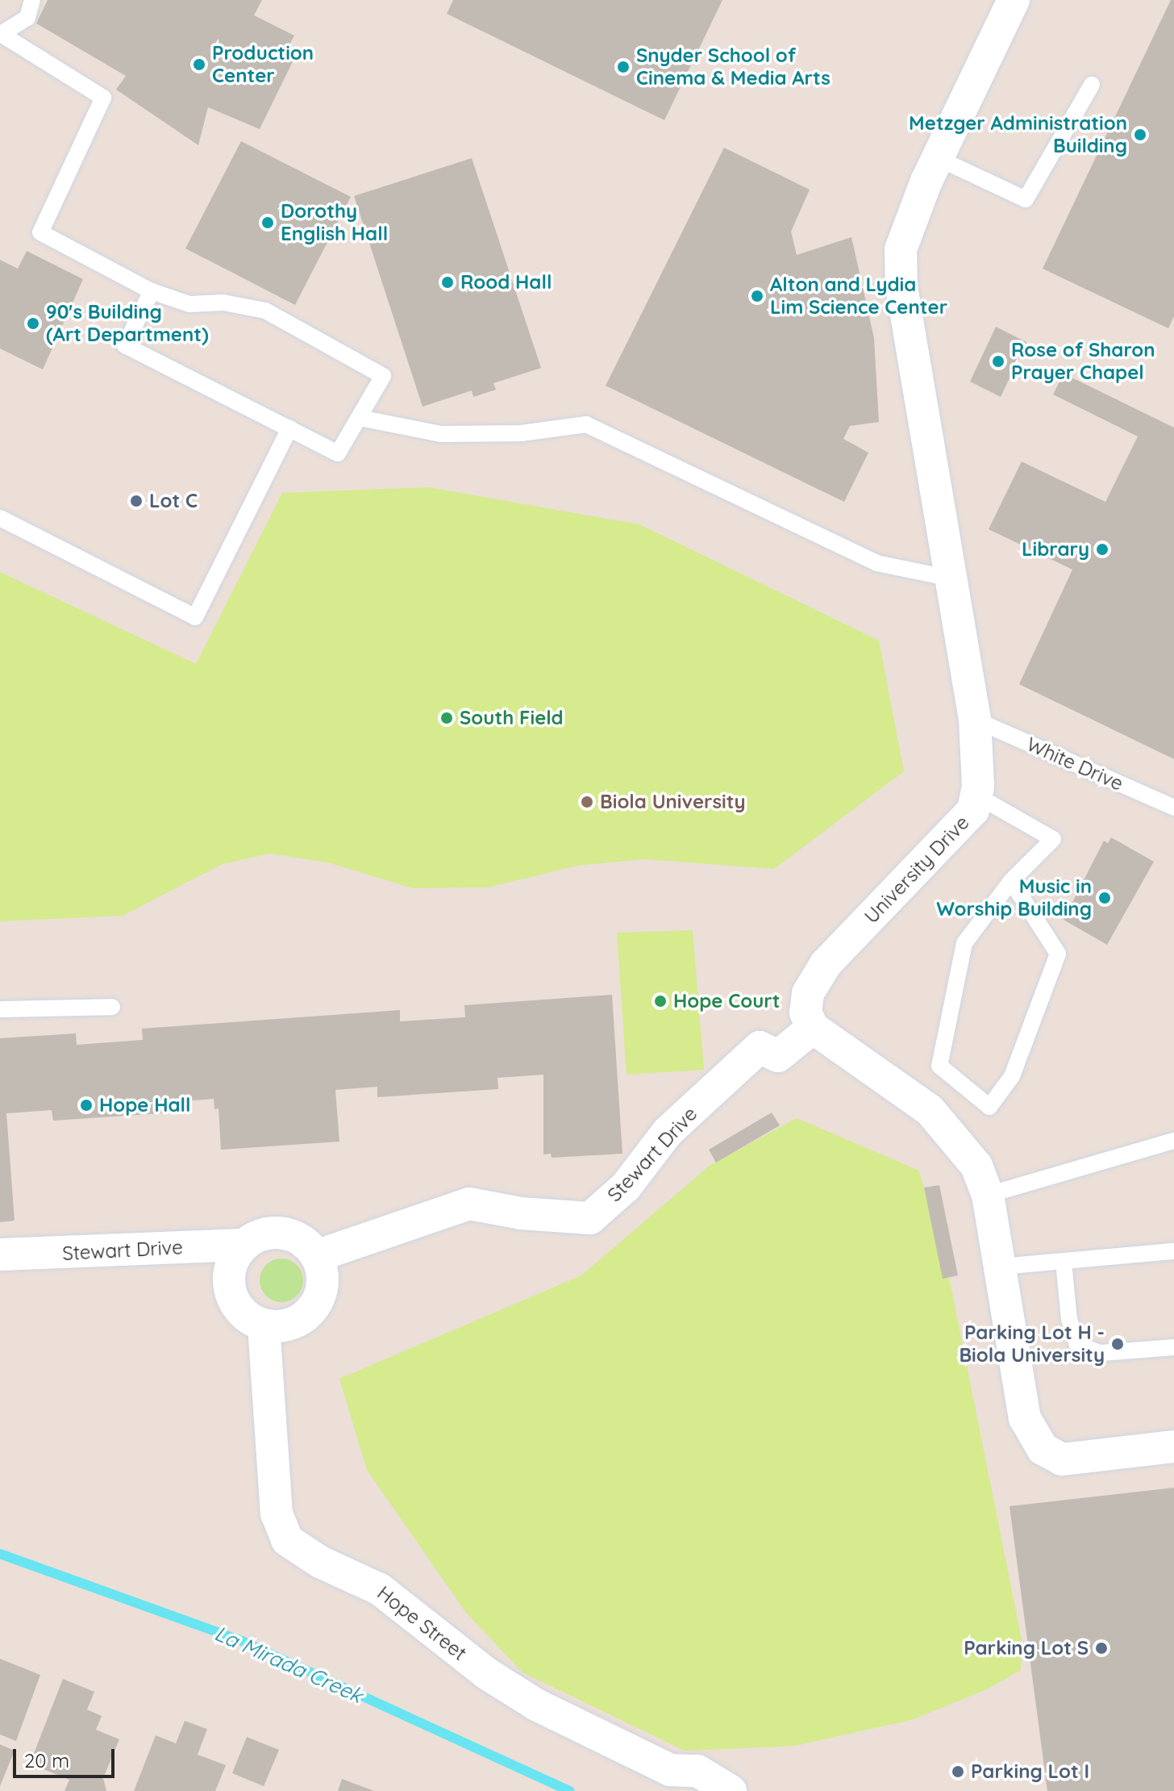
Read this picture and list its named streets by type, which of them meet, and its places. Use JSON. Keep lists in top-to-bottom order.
{
  "streets": {
    "street": ["University Drive", "Stewart Drive", "Hope Street"],
    "lane": ["White Drive"]
  },
  "crossings": [
    ["White Drive", "University Drive"],
    ["University Drive", "Stewart Drive"],
    ["Stewart Drive", "Hope Street"]
  ],
  "water": ["La Mirada Creek"],
  "places": [
    "Production Center",
    "Snyder School of Cinema & Media Arts",
    "Metzger Administration Building",
    "Dorothy English Hall",
    "Rood Hall",
    "Alton and Lydia Lim Science Center",
    "90's Building (Art Department)",
    "Rose of Sharon Prayer Chapel",
    "Lot C",
    "Library",
    "South Field",
    "Biola University",
    "Music in Worship Building",
    "Hope Court",
    "Hope Hall",
    "Parking Lot H - Biola University",
    "Parking Lot S",
    "Parking Lot I"
  ],
  "scale_bar": "20 m"
}
